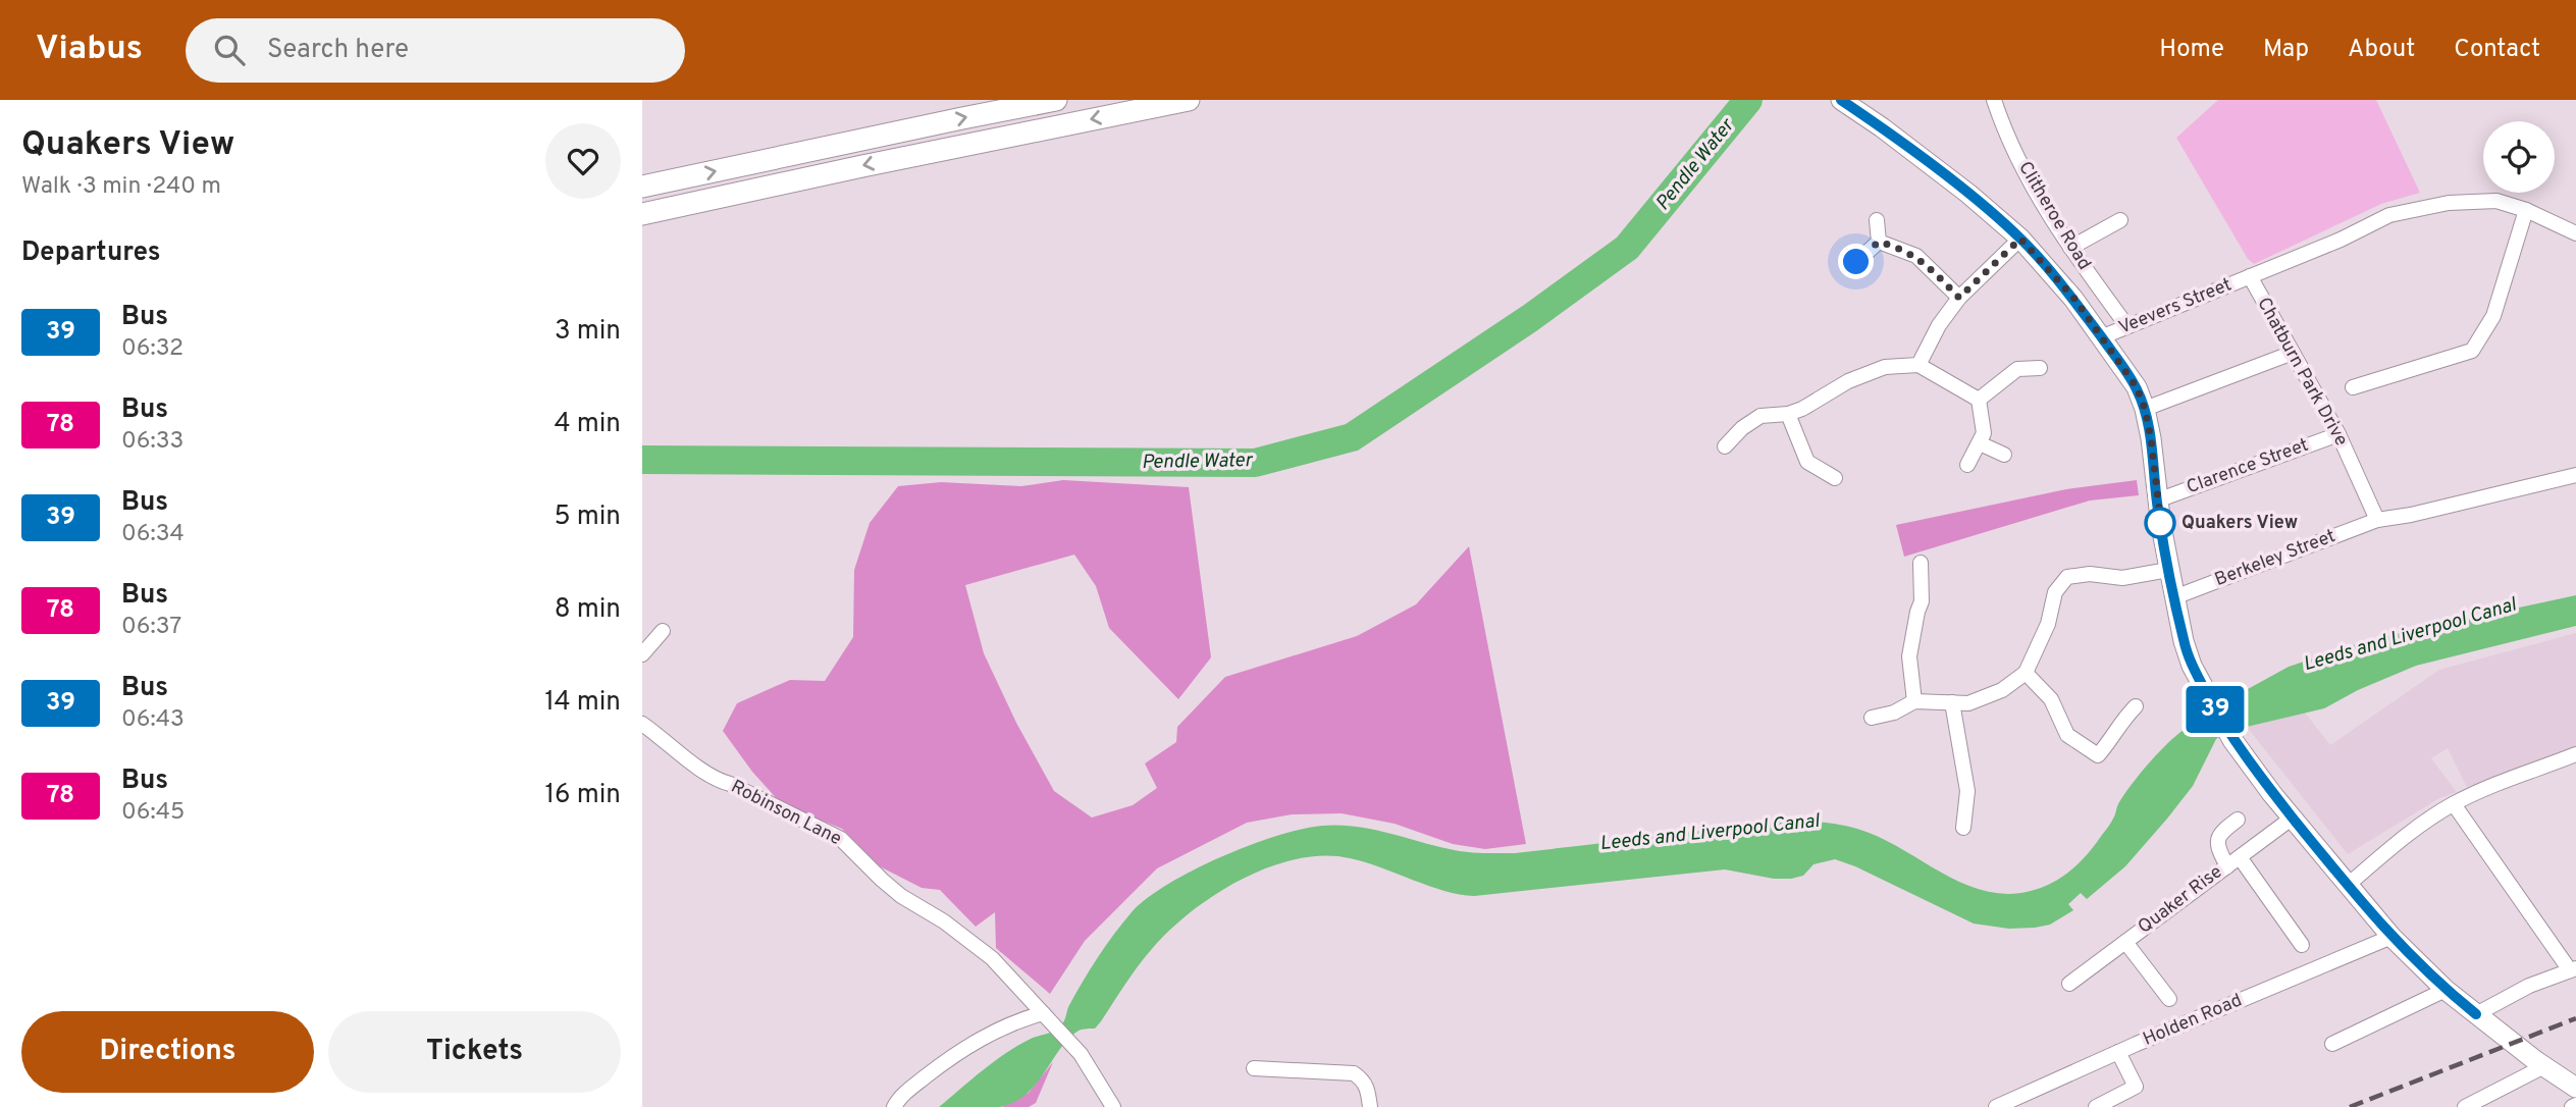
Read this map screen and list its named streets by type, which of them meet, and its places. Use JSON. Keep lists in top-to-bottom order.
{
  "streets": {
    "main road": ["Clitheroe Road"],
    "street": [
      "Veevers Street",
      "Chatburn Park Drive",
      "Clarence Street",
      "Berkeley Street",
      "Robinson Lane",
      "Quaker Rise",
      "Holden Road"
    ]
  },
  "crossings": [
    ["Clitheroe Road", "Veevers Street"],
    ["Clitheroe Road", "Clarence Street"],
    ["Clitheroe Road", "Berkeley Street"],
    ["Clitheroe Road", "Quaker Rise"],
    ["Clitheroe Road", "Holden Road"],
    ["Veevers Street", "Chatburn Park Drive"],
    ["Chatburn Park Drive", "Clarence Street"],
    ["Chatburn Park Drive", "Berkeley Street"]
  ],
  "water": ["Pendle Water", "Leeds and Liverpool Canal"],
  "places": ["Quakers View"],
  "lines": ["bus line 39"],
  "page": {
    "header": "Viabus",
    "search": "Search here",
    "nav": [
      "Home",
      "Map",
      "About",
      "Contact"
    ],
    "heading": [
      ["Quakers View", "Walk · 3 min · 240 m"],
      "Departures"
    ],
    "on_map": "39",
    "list": [
      {
        "mark": "39",
        "name": "Bus",
        "note": "06:32",
        "value": "3 min"
      },
      {
        "mark": "78",
        "name": "Bus",
        "note": "06:33",
        "value": "4 min"
      },
      {
        "mark": "39",
        "name": "Bus",
        "note": "06:34",
        "value": "5 min"
      },
      {
        "mark": "78",
        "name": "Bus",
        "note": "06:37",
        "value": "8 min"
      },
      {
        "mark": "39",
        "name": "Bus",
        "note": "06:43",
        "value": "14 min"
      },
      {
        "mark": "78",
        "name": "Bus",
        "note": "06:45",
        "value": "16 min"
      }
    ],
    "buttons": ["Directions", "Tickets"]
  }
}
